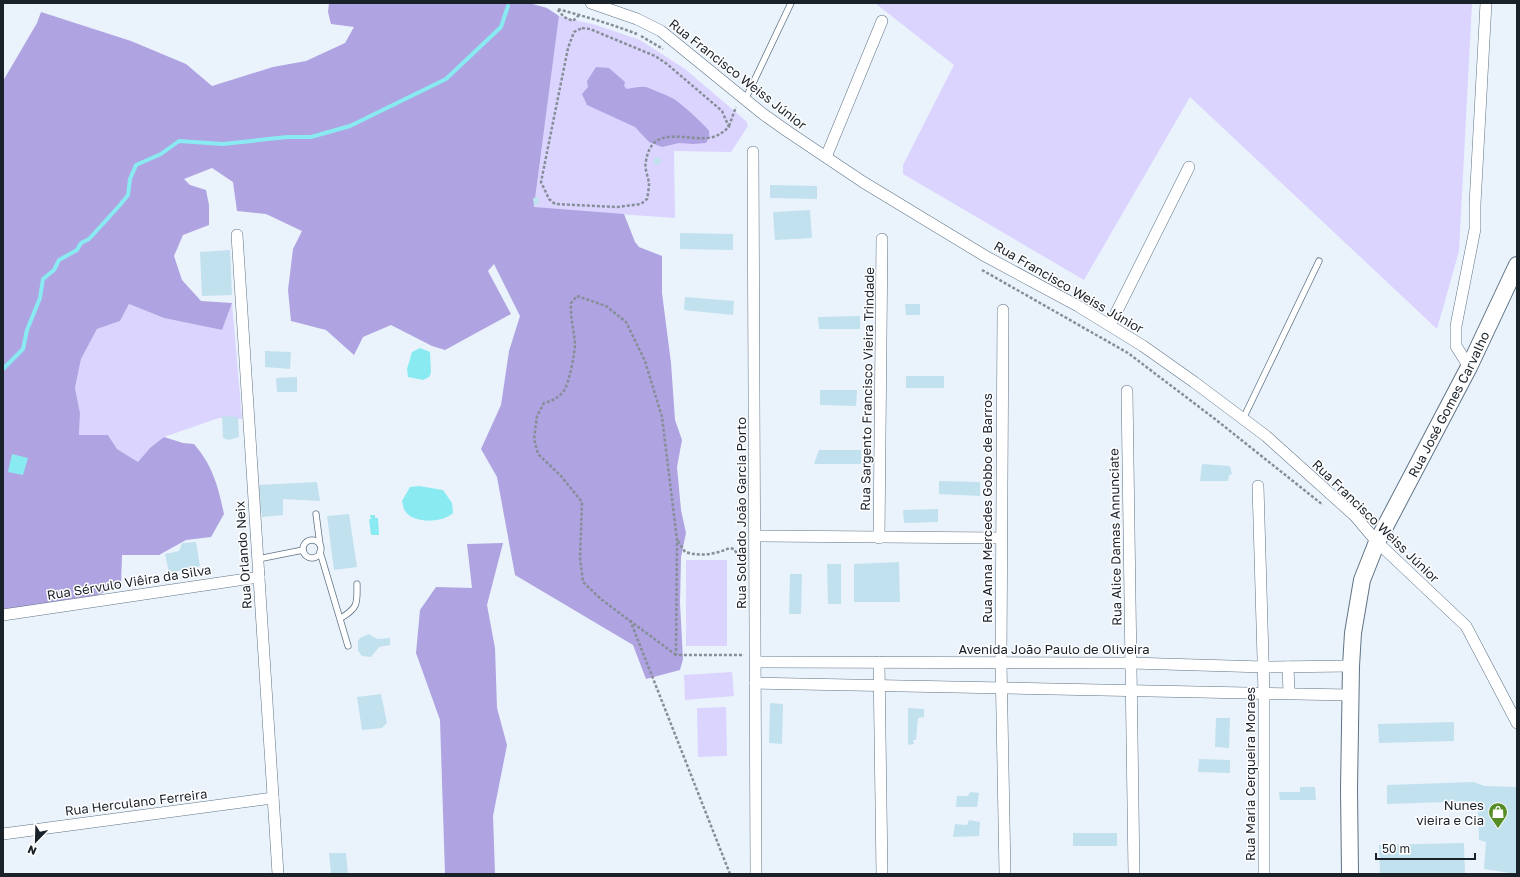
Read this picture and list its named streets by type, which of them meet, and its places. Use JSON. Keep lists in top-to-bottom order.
{
  "streets": {
    "main road": ["Rua José Gomes Carvalho"],
    "street": [
      "Rua Francisco Weiss Júnior",
      "Rua Sargento Francisco Vieira Trindade",
      "Rua Anna Mercedes Gobbo de Barros",
      "Rua Soldado João Garcia Porto",
      "Rua Alice Damas Annunciate",
      "Rua Orlando Neix",
      "Rua Sérvulo Viêira da Silva",
      "Avenida João Paulo de Oliveira",
      "Rua Maria Cerqueira Moraes",
      "Rua Herculano Ferreira"
    ]
  },
  "crossings": [
    ["Rua Francisco Weiss Júnior", "Rua José Gomes Carvalho"],
    ["Rua José Gomes Carvalho", "Avenida João Paulo de Oliveira"],
    ["Rua Anna Mercedes Gobbo de Barros", "Avenida João Paulo de Oliveira"],
    ["Rua Soldado João Garcia Porto", "Avenida João Paulo de Oliveira"],
    ["Rua Alice Damas Annunciate", "Avenida João Paulo de Oliveira"],
    ["Rua Orlando Neix", "Rua Sérvulo Viêira da Silva"],
    ["Rua Orlando Neix", "Rua Herculano Ferreira"],
    ["Avenida João Paulo de Oliveira", "Rua Maria Cerqueira Moraes"]
  ],
  "places": {
    "shop": ["Nunes vieira e Cia"]
  },
  "scale_bar": "50 m",
  "north": "bottom left"
}
